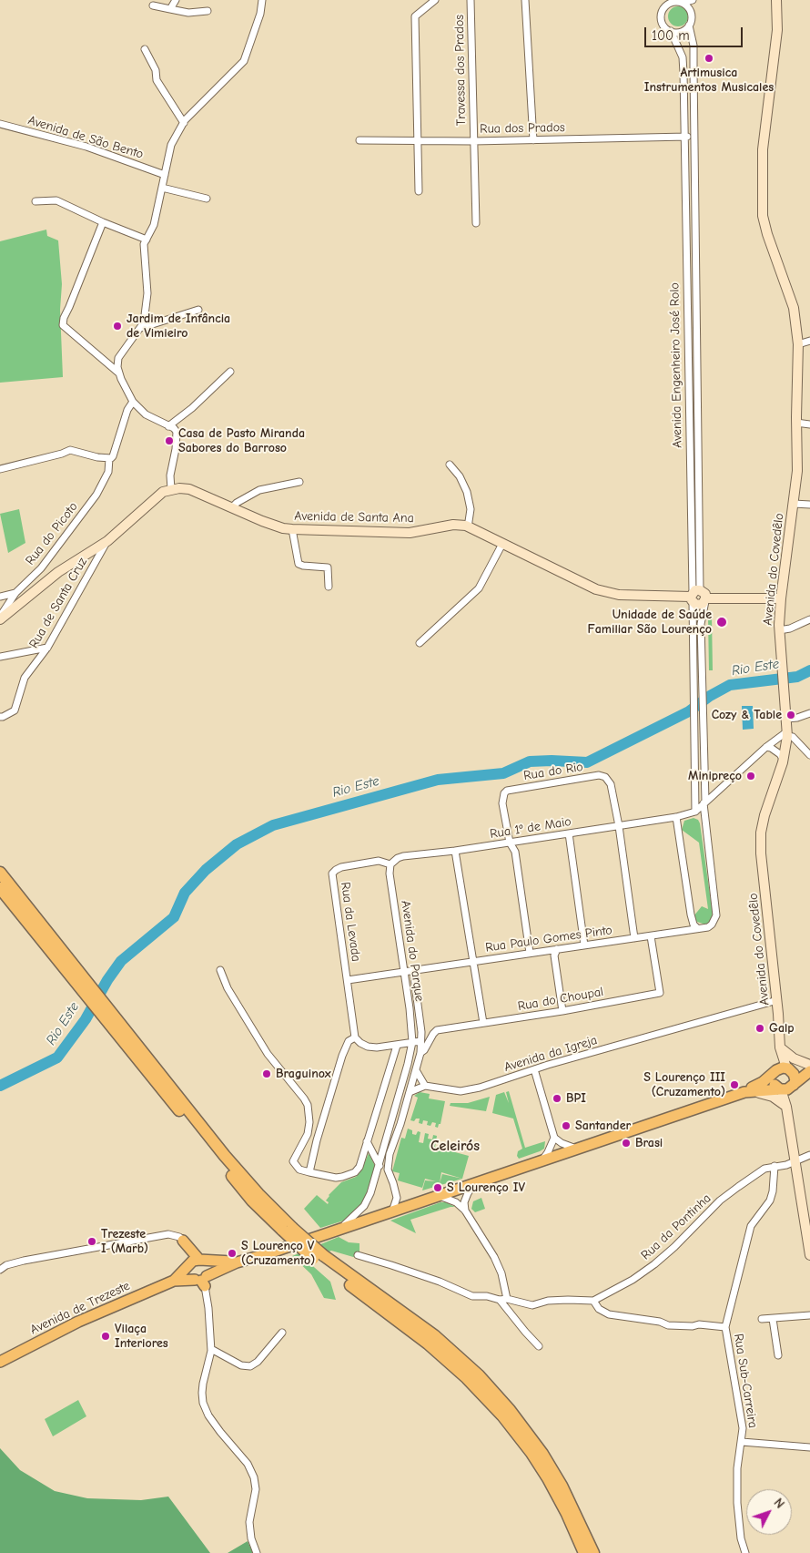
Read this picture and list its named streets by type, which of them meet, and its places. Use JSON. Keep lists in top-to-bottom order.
{
  "streets": {
    "main road": ["Avenida de Trezeste"],
    "street": [
      "Travessa dos Prados",
      "Rua dos Prados",
      "Avenida de São Bento",
      "Avenida Engenheiro José Rolo",
      "Avenida de Santa Ana",
      "Rua do Picoto",
      "Avenida do Covedêlo",
      "Rua de Santa Cruz",
      "Rua do Rio",
      "Rua 1º de Maio",
      "Rua da Levada",
      "Rua Paulo Gomes Pinto",
      "Avenida do Parque",
      "Rua do Choupal",
      "Avenida da Igreja",
      "Rua da Pontinha",
      "Rua Sub-Carreira"
    ]
  },
  "crossings": [
    ["Travessa dos Prados", "Rua dos Prados"],
    ["Rua dos Prados", "Avenida Engenheiro José Rolo"],
    ["Avenida Engenheiro José Rolo", "Avenida de Santa Ana"],
    ["Avenida do Covedêlo", "Avenida da Igreja"],
    ["Rua do Rio", "Rua 1º de Maio"],
    ["Rua 1º de Maio", "Rua da Levada"],
    ["Rua 1º de Maio", "Avenida do Parque"],
    ["Rua da Levada", "Rua Paulo Gomes Pinto"],
    ["Rua da Levada", "Avenida do Parque"],
    ["Rua Paulo Gomes Pinto", "Avenida do Parque"],
    ["Rua Paulo Gomes Pinto", "Rua do Choupal"],
    ["Avenida do Parque", "Rua do Choupal"],
    ["Rua da Pontinha", "Rua Sub-Carreira"]
  ],
  "districts": ["Celeirós"],
  "water": ["Rio Este"],
  "places": [
    "Artimusica Instrumentos Musicales",
    "Jardim de Infância de Vimieiro",
    "Casa de Pasto Miranda Sabores do Barroso",
    "Unidade de Saúde Familiar São Lourenço",
    "Cozy & Table",
    "Minipreço",
    "Galp",
    "Braguinox",
    "S Lourenço III (Cruzamento)",
    "BPI",
    "Santander",
    "Brasi",
    "S Lourenço IV",
    "Trezeste I (Marb)",
    "S Lourenço V (Cruzamento)",
    "Vilaça Interiores"
  ],
  "scale_bar": "100 m",
  "north": "top right"
}
